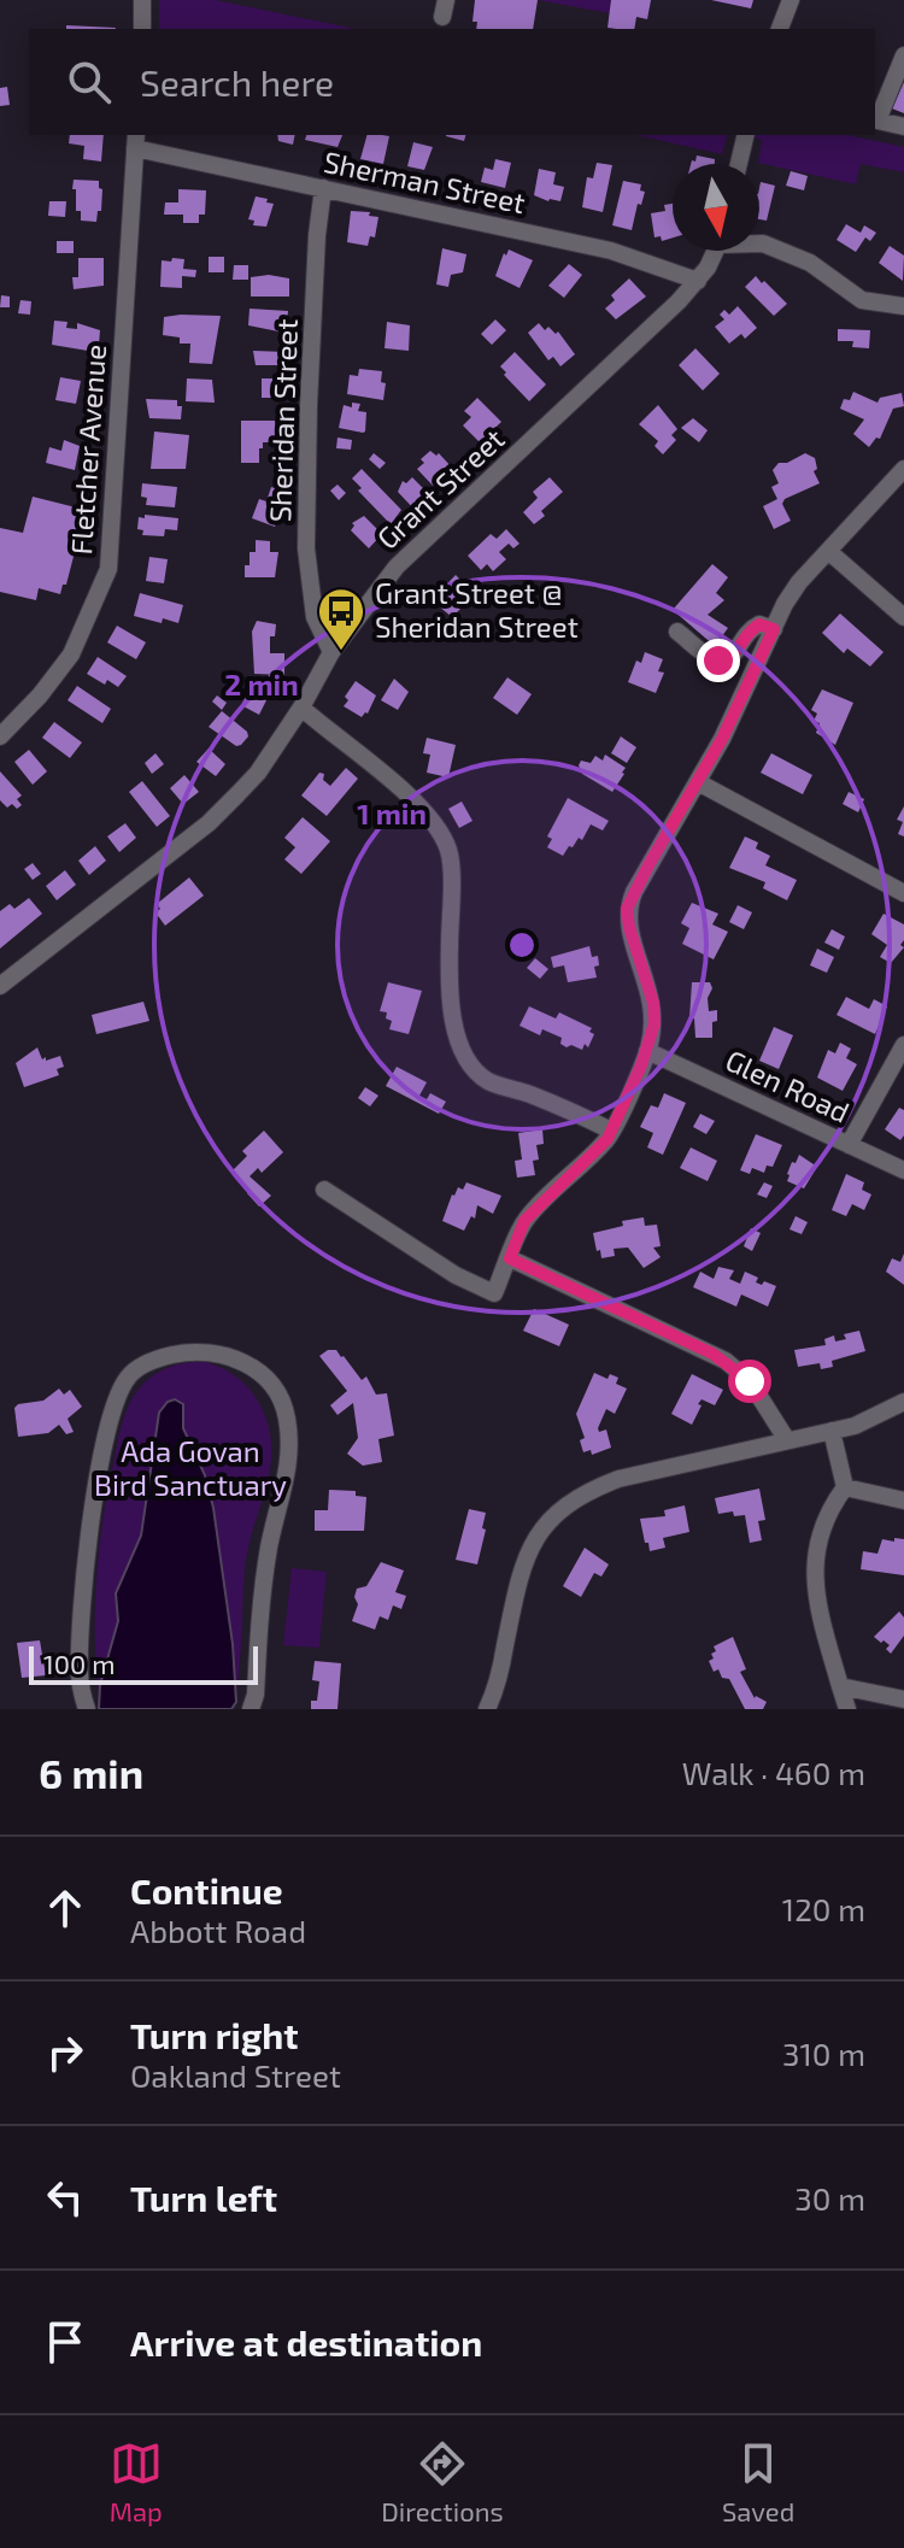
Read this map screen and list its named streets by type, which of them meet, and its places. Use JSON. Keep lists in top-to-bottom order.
{
  "streets": {
    "street": [
      "Sherman Street",
      "Sheridan Street",
      "Fletcher Avenue",
      "Grant Street",
      "Glen Road"
    ]
  },
  "crossings": [
    ["Sherman Street", "Sheridan Street"],
    ["Sherman Street", "Fletcher Avenue"],
    ["Sherman Street", "Grant Street"],
    ["Sheridan Street", "Grant Street"]
  ],
  "parks": ["Ada Govan Bird Sanctuary"],
  "places": {
    "bus stop": ["Grant Street @ Sheridan Street"]
  },
  "scale_bar": "100 m",
  "north": "bottom",
  "page": {
    "search": "Search here",
    "scale": "100 m",
    "heading": ["6 min", "Walk · 460 m"],
    "list": [
      ["Continue", "Abbott Road", "120 m"],
      ["Turn right", "Oakland Street", "310 m"],
      ["Turn left", "30 m"],
      "Arrive at destination"
    ],
    "nav": ["Map", "Directions", "Saved"]
  },
  "rings": ["2 min", "1 min"]
}
